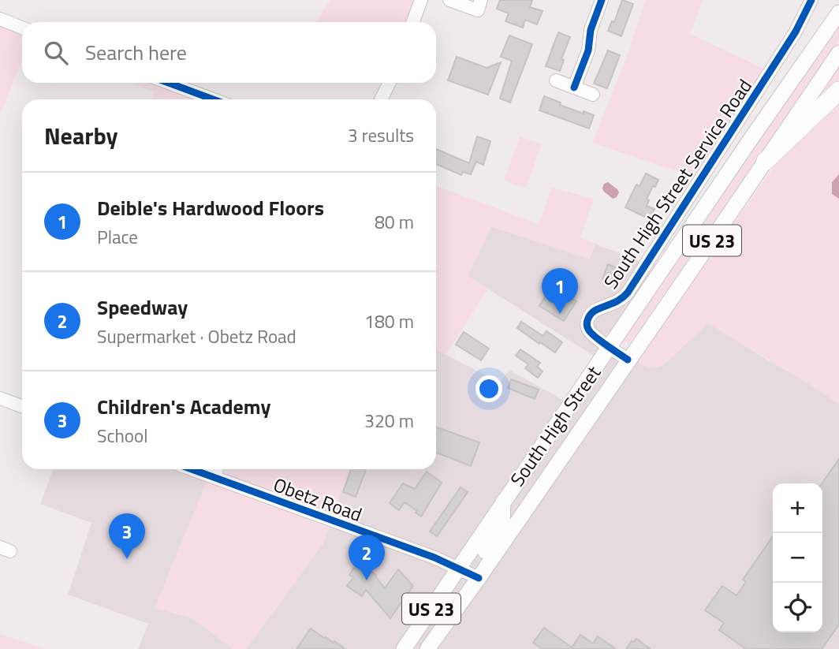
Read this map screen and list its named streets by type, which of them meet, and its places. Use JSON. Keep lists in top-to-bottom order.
{
  "streets": {
    "main road": ["US 23", "South High Street"],
    "street": ["South High Street Service Road", "Obetz Road"]
  },
  "crossings": [
    ["South High Street Service Road", "South High Street"],
    ["South High Street", "Obetz Road"]
  ],
  "page": {
    "search": "Search here",
    "heading": ["Nearby", "3 results"],
    "list": [
      {
        "mark": "1",
        "name": "Deible's Hardwood Floors",
        "note": "Place",
        "value": "80 m"
      },
      {
        "mark": "2",
        "name": "Speedway",
        "note": "Supermarket · Obetz Road",
        "value": "180 m"
      },
      {
        "mark": "3",
        "name": "Children's Academy",
        "note": "School",
        "value": "320 m"
      }
    ],
    "pins": ["1", "3", "2"],
    "map_buttons": ["+", "−"]
  }
}
